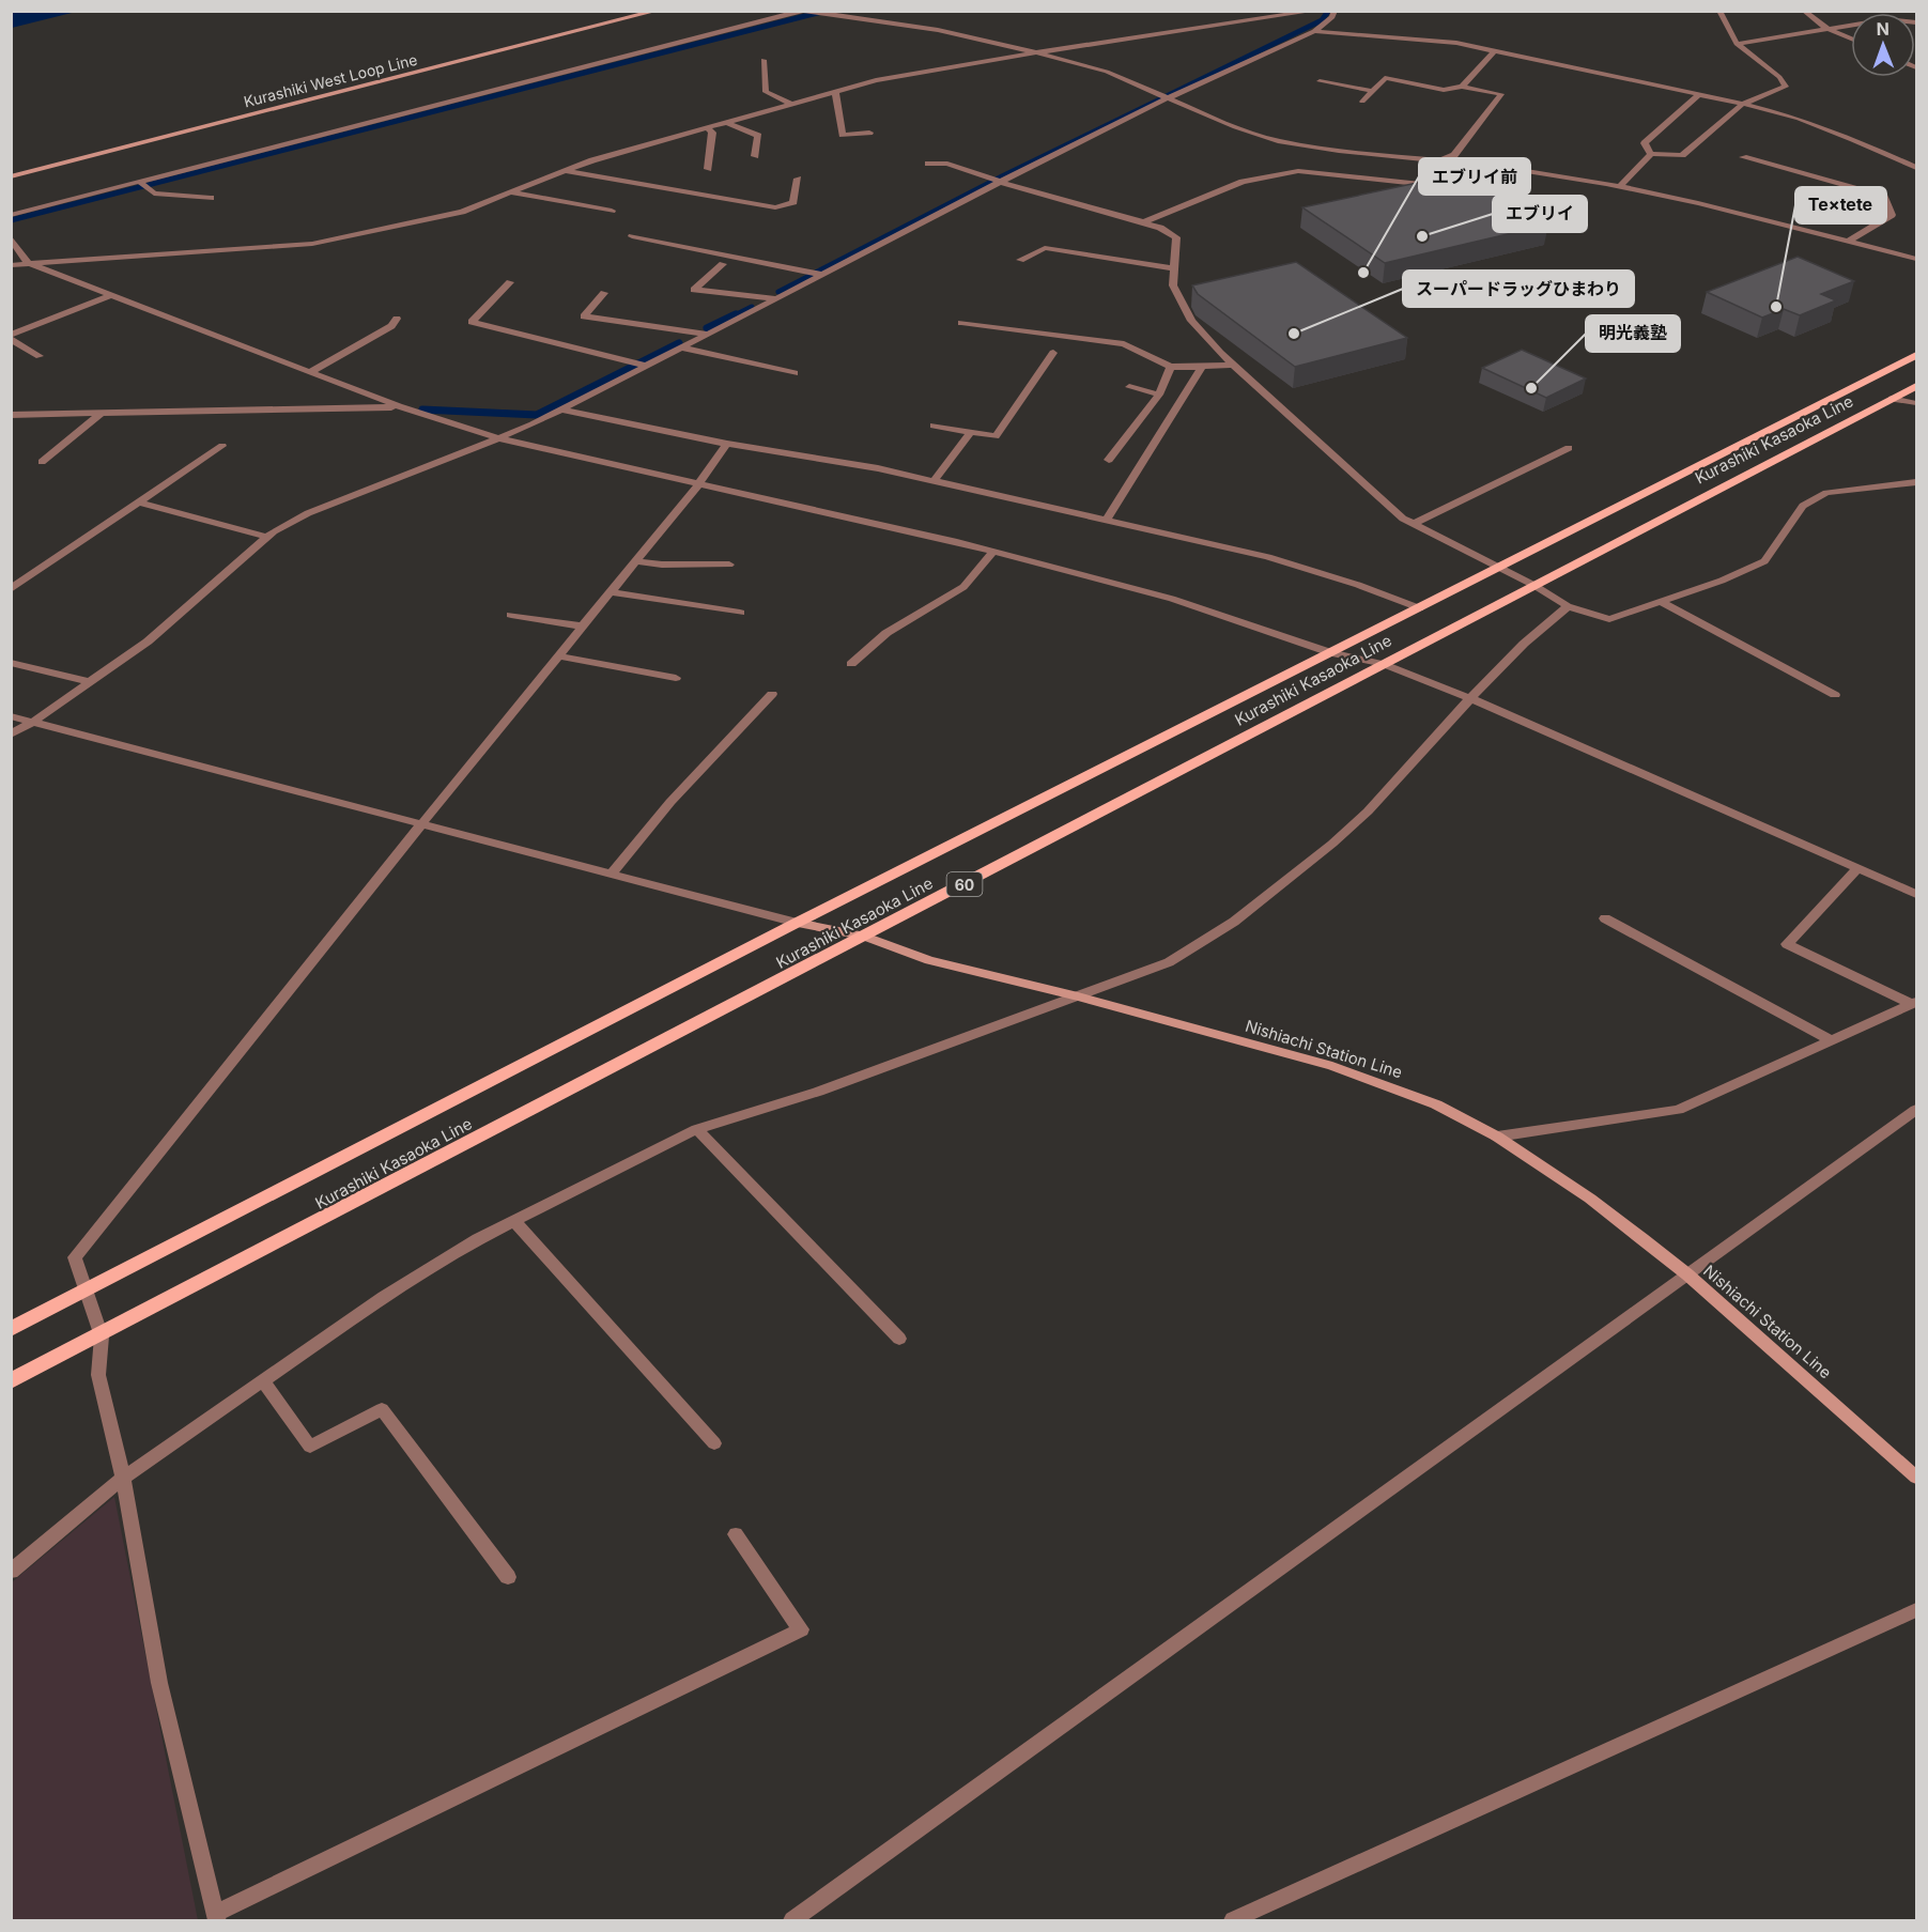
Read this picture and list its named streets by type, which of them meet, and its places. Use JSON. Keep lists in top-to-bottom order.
{
  "streets": {
    "main road": [
      "Kurashiki West Loop Line",
      "Kurashiki Kasaoka Line",
      "60",
      "Nishiachi Station Line"
    ]
  },
  "crossings": [
    ["Kurashiki Kasaoka Line", "Nishiachi Station Line"]
  ],
  "places": [
    "エブリイ",
    "エブリイ前",
    "Te×tete",
    "スーパードラッグひまわり",
    "明光義塾"
  ],
  "north": "top"
}
